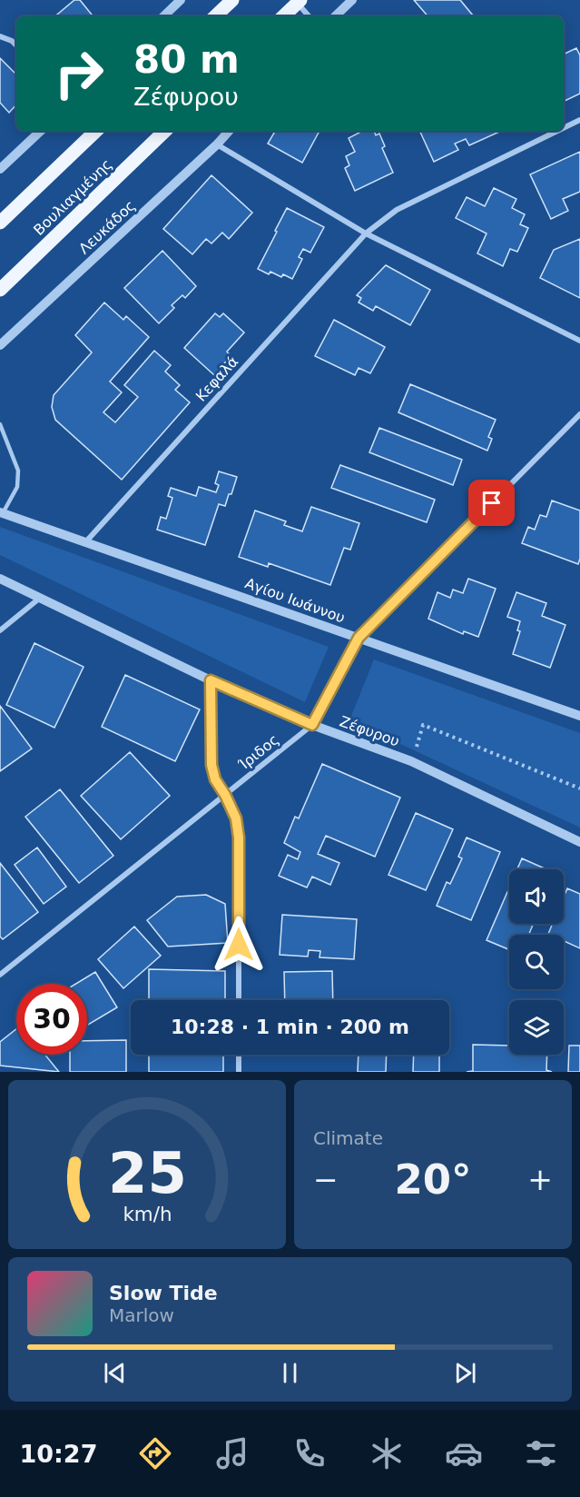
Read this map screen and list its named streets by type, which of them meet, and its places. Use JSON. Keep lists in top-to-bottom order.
{
  "streets": {
    "main road": ["Βουλιαγμένης"],
    "street": [
      "Λευκάδος",
      "Κεφαλά",
      "Αγίου Ιωάννου",
      "Ζέφυρου",
      "Ίριδος"
    ]
  },
  "crossings": [
    ["Κεφαλά", "Αγίου Ιωάννου"],
    ["Αγίου Ιωάννου", "Ίριδος"],
    ["Ζέφυρου", "Ίριδος"]
  ],
  "page": {
    "turn": ["80 m", "Ζέφυρου"],
    "limit": "30",
    "trip": "10:28 · 1 min · 200 m",
    "tile": "Climate",
    "heat": ["−", "20°", "+"],
    "song": ["Slow Tide", "Marlow"],
    "tabs": "10:27",
    "gauge": ["25", "km/h"]
  }
}
